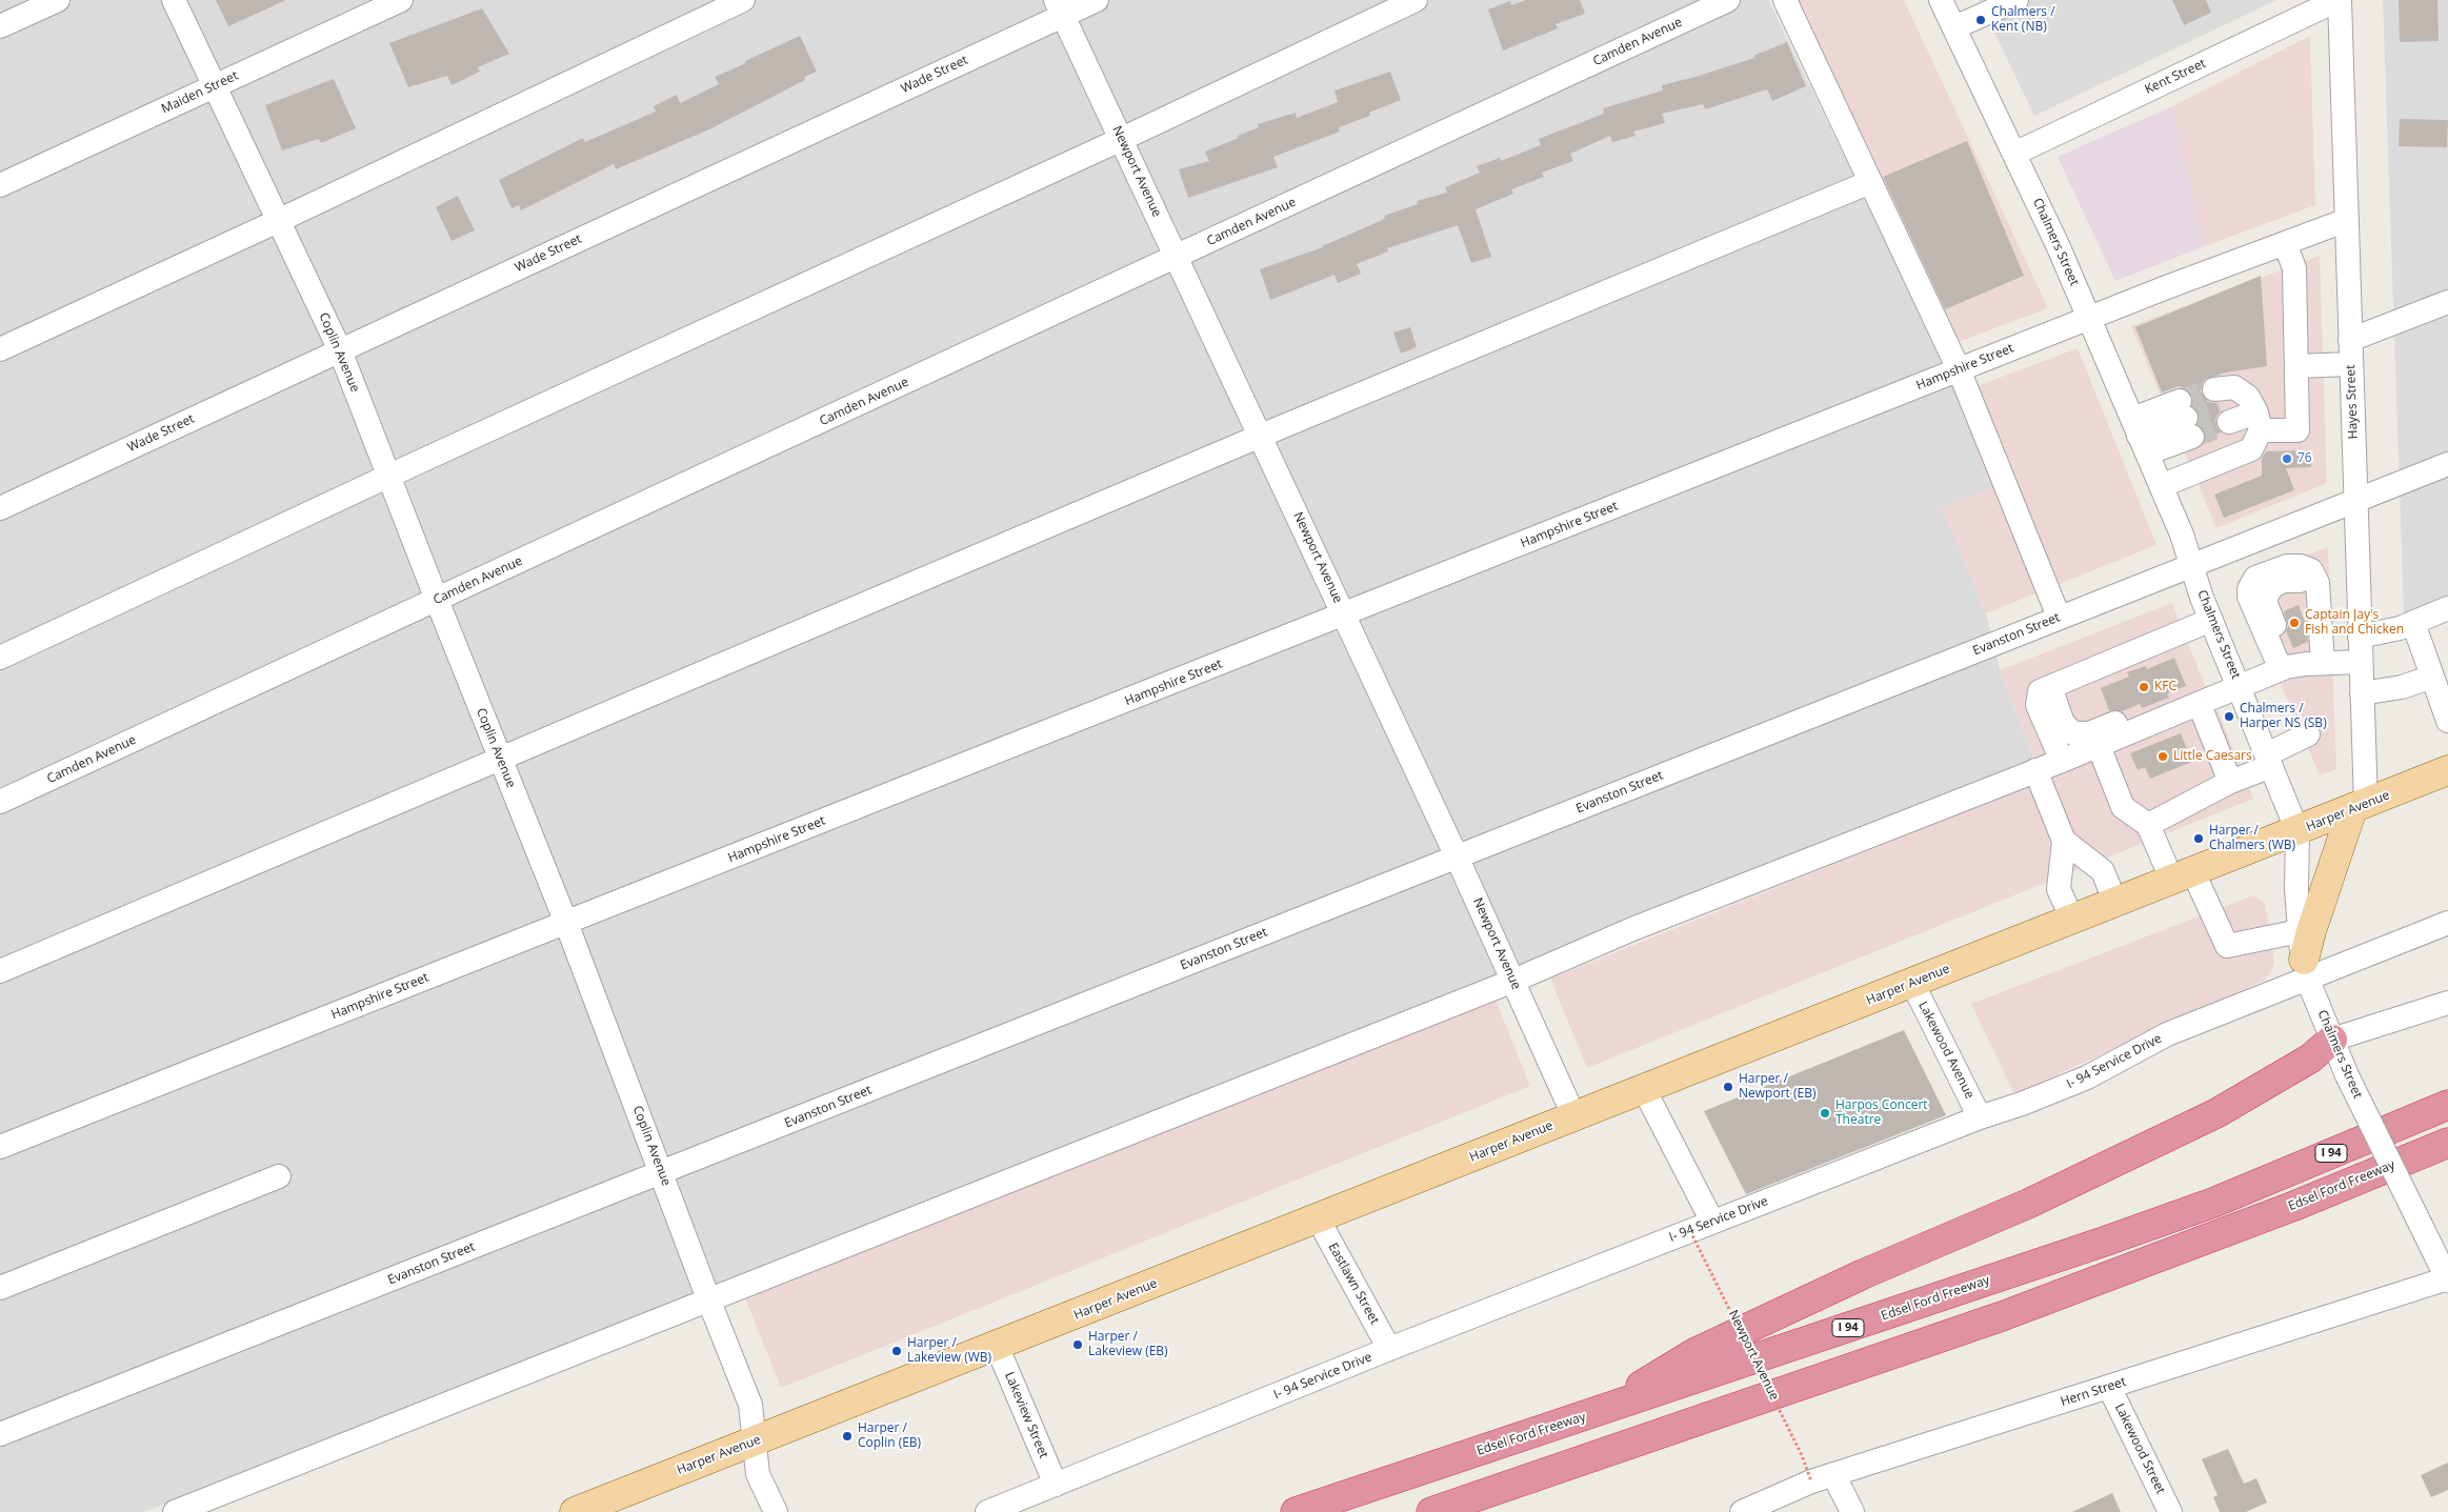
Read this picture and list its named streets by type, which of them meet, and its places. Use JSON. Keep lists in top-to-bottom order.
{
  "streets": {
    "highway": ["I 94", "Edsel Ford Freeway"],
    "main road": ["Harper Avenue"],
    "street": [
      "Camden Avenue",
      "Wade Street",
      "Kent Street",
      "Maiden Street",
      "Newport Avenue",
      "Chalmers Street",
      "Coplin Avenue",
      "Hampshire Street",
      "Hayes Street",
      "Evanston Street",
      "Lakewood Avenue",
      "I- 94 Service Drive",
      "Eastlawn Street",
      "Hern Street",
      "Lakeview Street",
      "Lakewood Street"
    ]
  },
  "crossings": [
    ["Camden Avenue", "Newport Avenue"],
    ["Camden Avenue", "Coplin Avenue"],
    ["Wade Street", "Newport Avenue"],
    ["Wade Street", "Coplin Avenue"],
    ["Kent Street", "Chalmers Street"],
    ["Kent Street", "Hayes Street"],
    ["Maiden Street", "Coplin Avenue"],
    ["Newport Avenue", "Hampshire Street"],
    ["Newport Avenue", "Evanston Street"],
    ["Newport Avenue", "Harper Avenue"],
    ["Newport Avenue", "I- 94 Service Drive"],
    ["Newport Avenue", "Hern Street"],
    ["Chalmers Street", "Hampshire Street"],
    ["Chalmers Street", "Evanston Street"],
    ["Chalmers Street", "Harper Avenue"],
    ["Chalmers Street", "I- 94 Service Drive"],
    ["Chalmers Street", "Hern Street"],
    ["Coplin Avenue", "Hampshire Street"],
    ["Coplin Avenue", "Evanston Street"],
    ["Coplin Avenue", "Harper Avenue"],
    ["Hampshire Street", "Hayes Street"],
    ["Hayes Street", "Evanston Street"],
    ["Hayes Street", "Harper Avenue"],
    ["Harper Avenue", "Lakewood Avenue"],
    ["Harper Avenue", "Eastlawn Street"],
    ["Harper Avenue", "Lakeview Street"],
    ["Lakewood Avenue", "I- 94 Service Drive"],
    ["I- 94 Service Drive", "Eastlawn Street"],
    ["I- 94 Service Drive", "Lakeview Street"],
    ["Hern Street", "Lakewood Street"]
  ],
  "places": [
    "Chalmers / Kent (NB)",
    "76",
    "Captain Jay's Fish and Chicken",
    "KFC",
    "Chalmers / Harper NS (SB)",
    "Little Caesars",
    "Harper / Chalmers (WB)",
    "Harper / Newport (EB)",
    "Harpos Concert Theatre",
    "Harper / Lakeview (EB)",
    "Harper / Lakeview (WB)",
    "Harper / Coplin (EB)"
  ]
}
